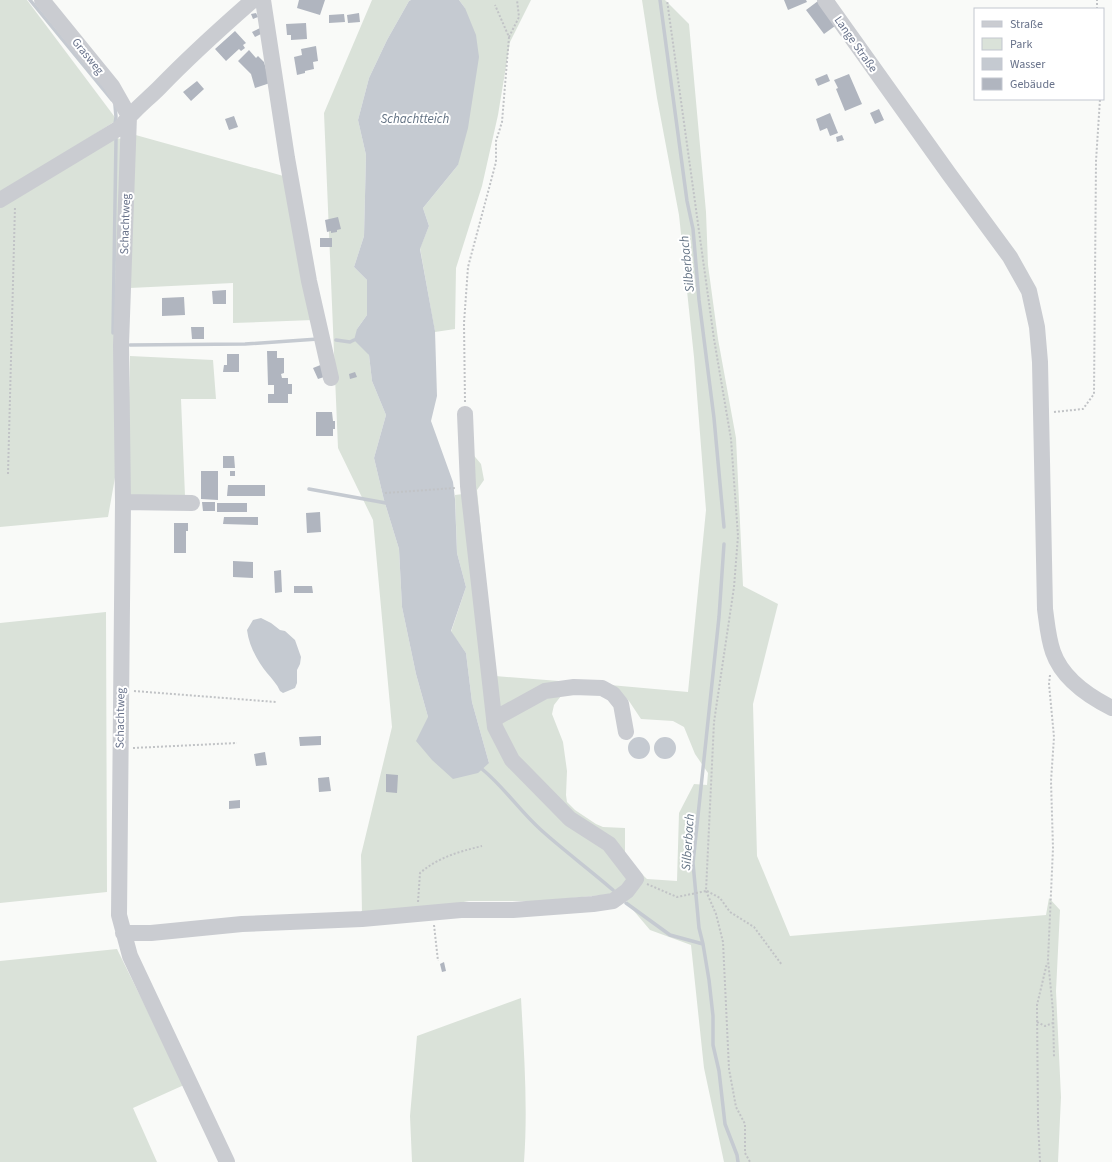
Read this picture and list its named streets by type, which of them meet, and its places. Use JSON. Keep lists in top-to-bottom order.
{
  "streets": {
    "street": ["Lange Straße", "Grasweg", "Schachtweg"]
  },
  "crossings": [
    ["Grasweg", "Schachtweg"]
  ],
  "water": ["Schachtteich", "Silberbach"],
  "legend": [
    "Straße",
    "Park",
    "Wasser",
    "Gebäude"
  ]
}
